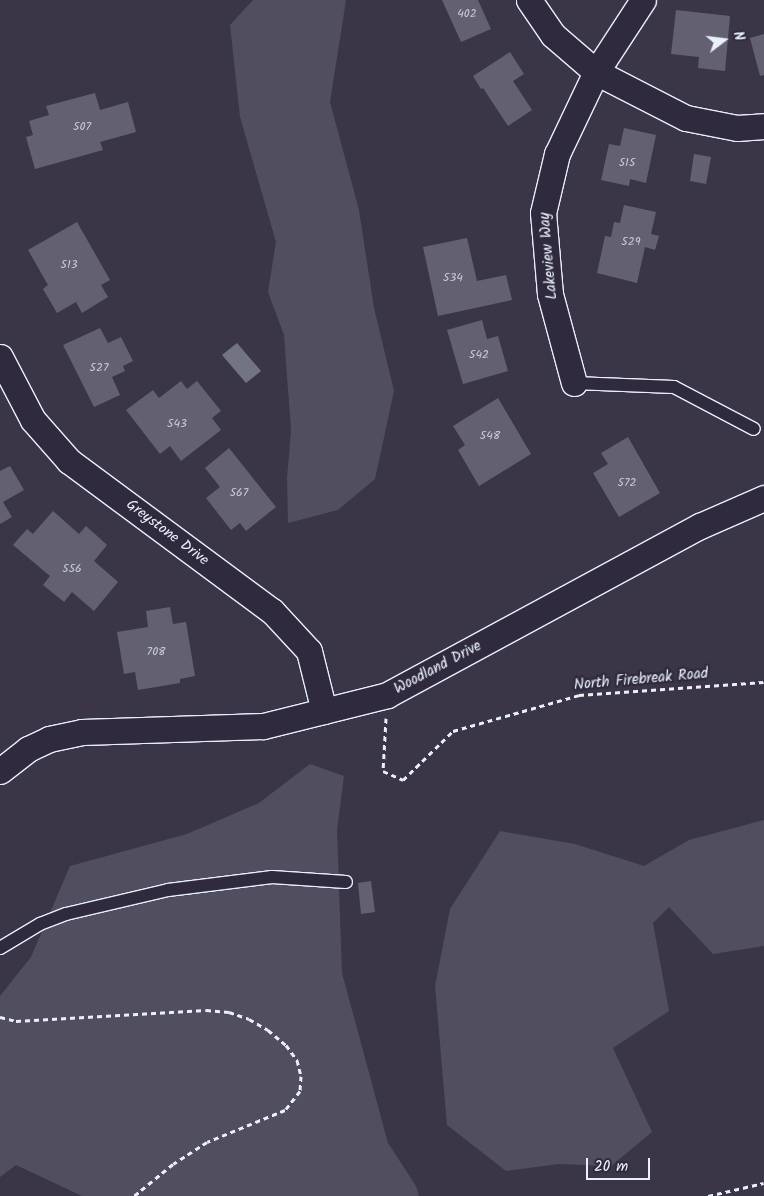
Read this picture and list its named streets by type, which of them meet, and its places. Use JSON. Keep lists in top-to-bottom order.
{
  "streets": {
    "street": ["Lakeview Way", "Greystone Drive", "Woodland Drive"],
    "path": ["North Firebreak Road"]
  },
  "crossings": [
    ["Greystone Drive", "Woodland Drive"],
    ["Woodland Drive", "North Firebreak Road"]
  ],
  "house_numbers": [
    "402",
    "507",
    "515",
    "529",
    "513",
    "534",
    "542",
    "527",
    "543",
    "548",
    "572",
    "567",
    "556",
    "708"
  ],
  "scale_bar": "20 m",
  "north": "right"
}
